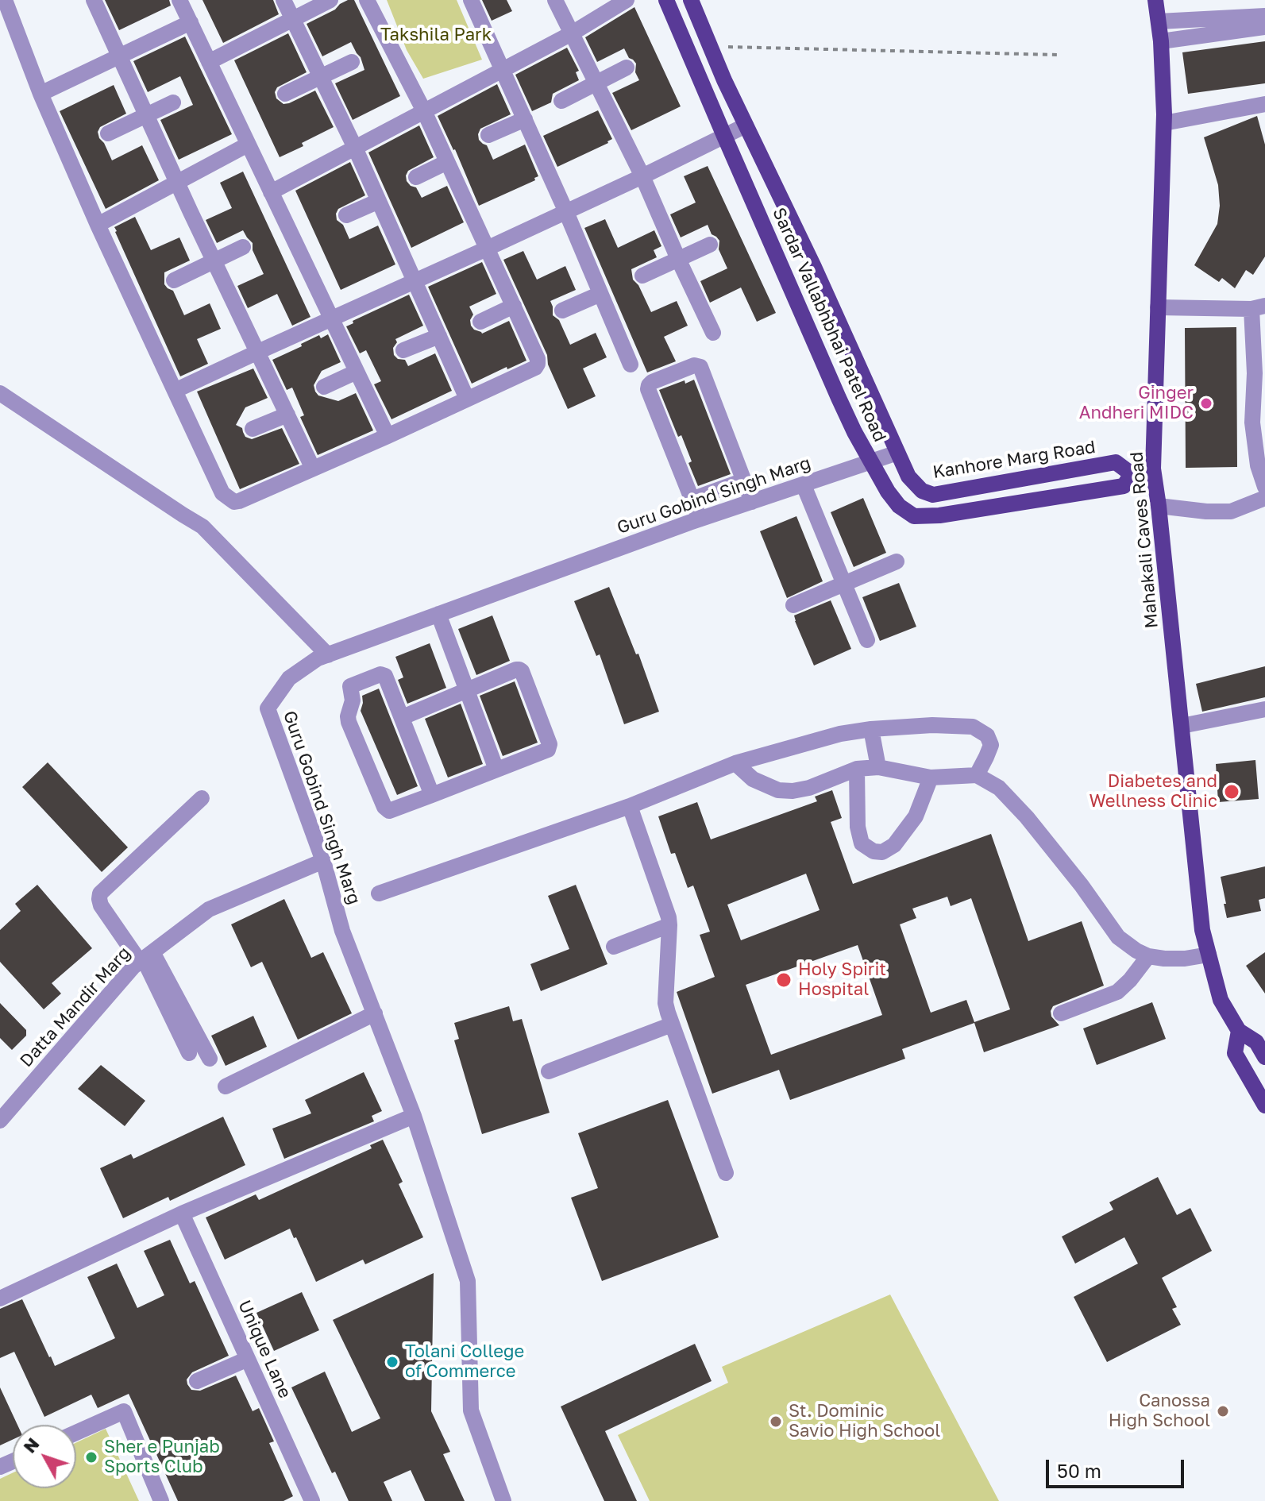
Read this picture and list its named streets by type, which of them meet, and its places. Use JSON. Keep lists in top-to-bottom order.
{
  "streets": {
    "main road": ["Sardar Vallabhbhai Patel Road", "Kanhore Marg Road", "Mahakali Caves Road"],
    "street": ["Guru Gobind Singh Marg", "Datta Mandir Marg", "Unique Lane"]
  },
  "crossings": [
    ["Sardar Vallabhbhai Patel Road", "Kanhore Marg Road"],
    ["Sardar Vallabhbhai Patel Road", "Guru Gobind Singh Marg"],
    ["Kanhore Marg Road", "Guru Gobind Singh Marg"],
    ["Guru Gobind Singh Marg", "Datta Mandir Marg"]
  ],
  "parks": ["Takshila Park"],
  "places": [
    "Ginger Andheri MIDC",
    "Diabetes and Wellness Clinic",
    "Holy Spirit Hospital",
    "Tolani College of Commerce",
    "Canossa High School",
    "St. Dominic Savio High School",
    "Sher e Punjab Sports Club"
  ],
  "scale_bar": "50 m",
  "north": "top left"
}
